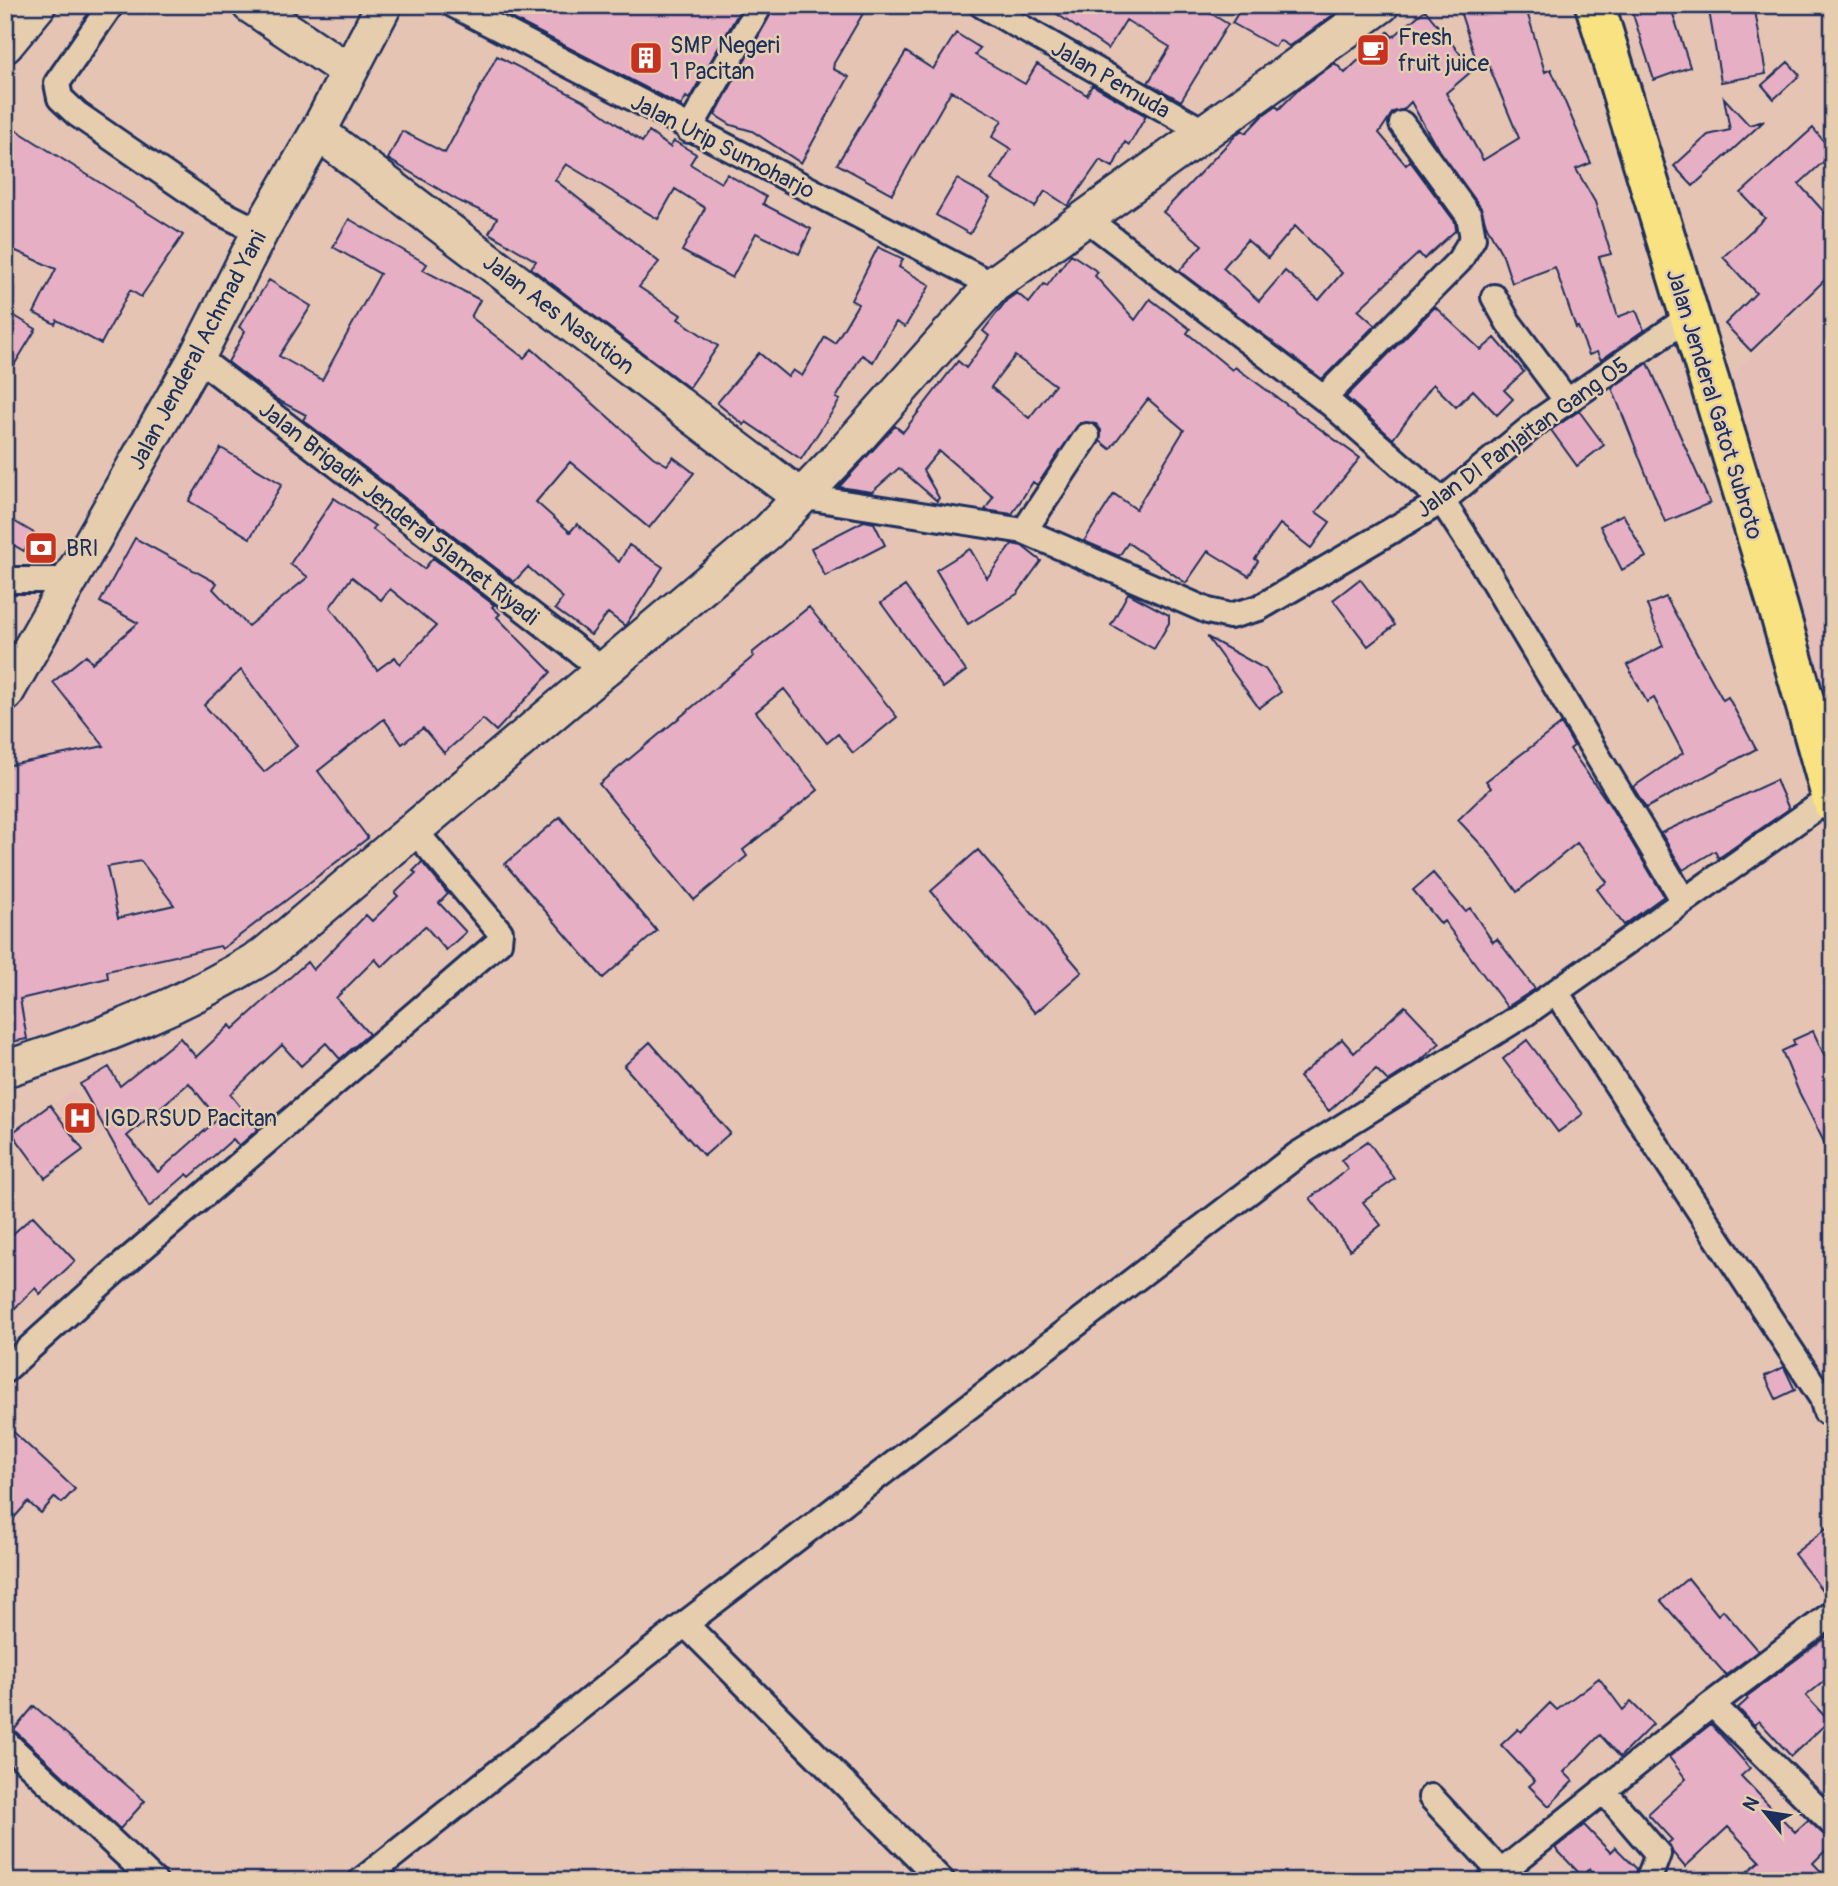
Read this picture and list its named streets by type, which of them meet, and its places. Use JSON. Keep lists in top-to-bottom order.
{
  "streets": {
    "highway": ["Jalan Jenderal Gatot Subroto"],
    "street": [
      "Jalan Pemuda",
      "Jalan Urip Sumoharjo",
      "Jalan Aes Nasution",
      "Jalan Jenderal Achmad Yani",
      "Jalan DI Panjaitan Gang 05",
      "Jalan Brigadir Jenderal Slamet Riyadi"
    ]
  },
  "crossings": [
    ["Jalan Aes Nasution", "Jalan Jenderal Achmad Yani"],
    ["Jalan Aes Nasution", "Jalan DI Panjaitan Gang 05"],
    ["Jalan Jenderal Achmad Yani", "Jalan Brigadir Jenderal Slamet Riyadi"],
    ["Jalan Jenderal Gatot Subroto", "Jalan DI Panjaitan Gang 05"]
  ],
  "places": {
    "cafe": ["Fresh fruit juice"],
    "building": ["SMP Negeri 1 Pacitan"],
    "bank": ["BRI"],
    "hospital": ["IGD RSUD Pacitan"]
  },
  "north": "top left"
}
